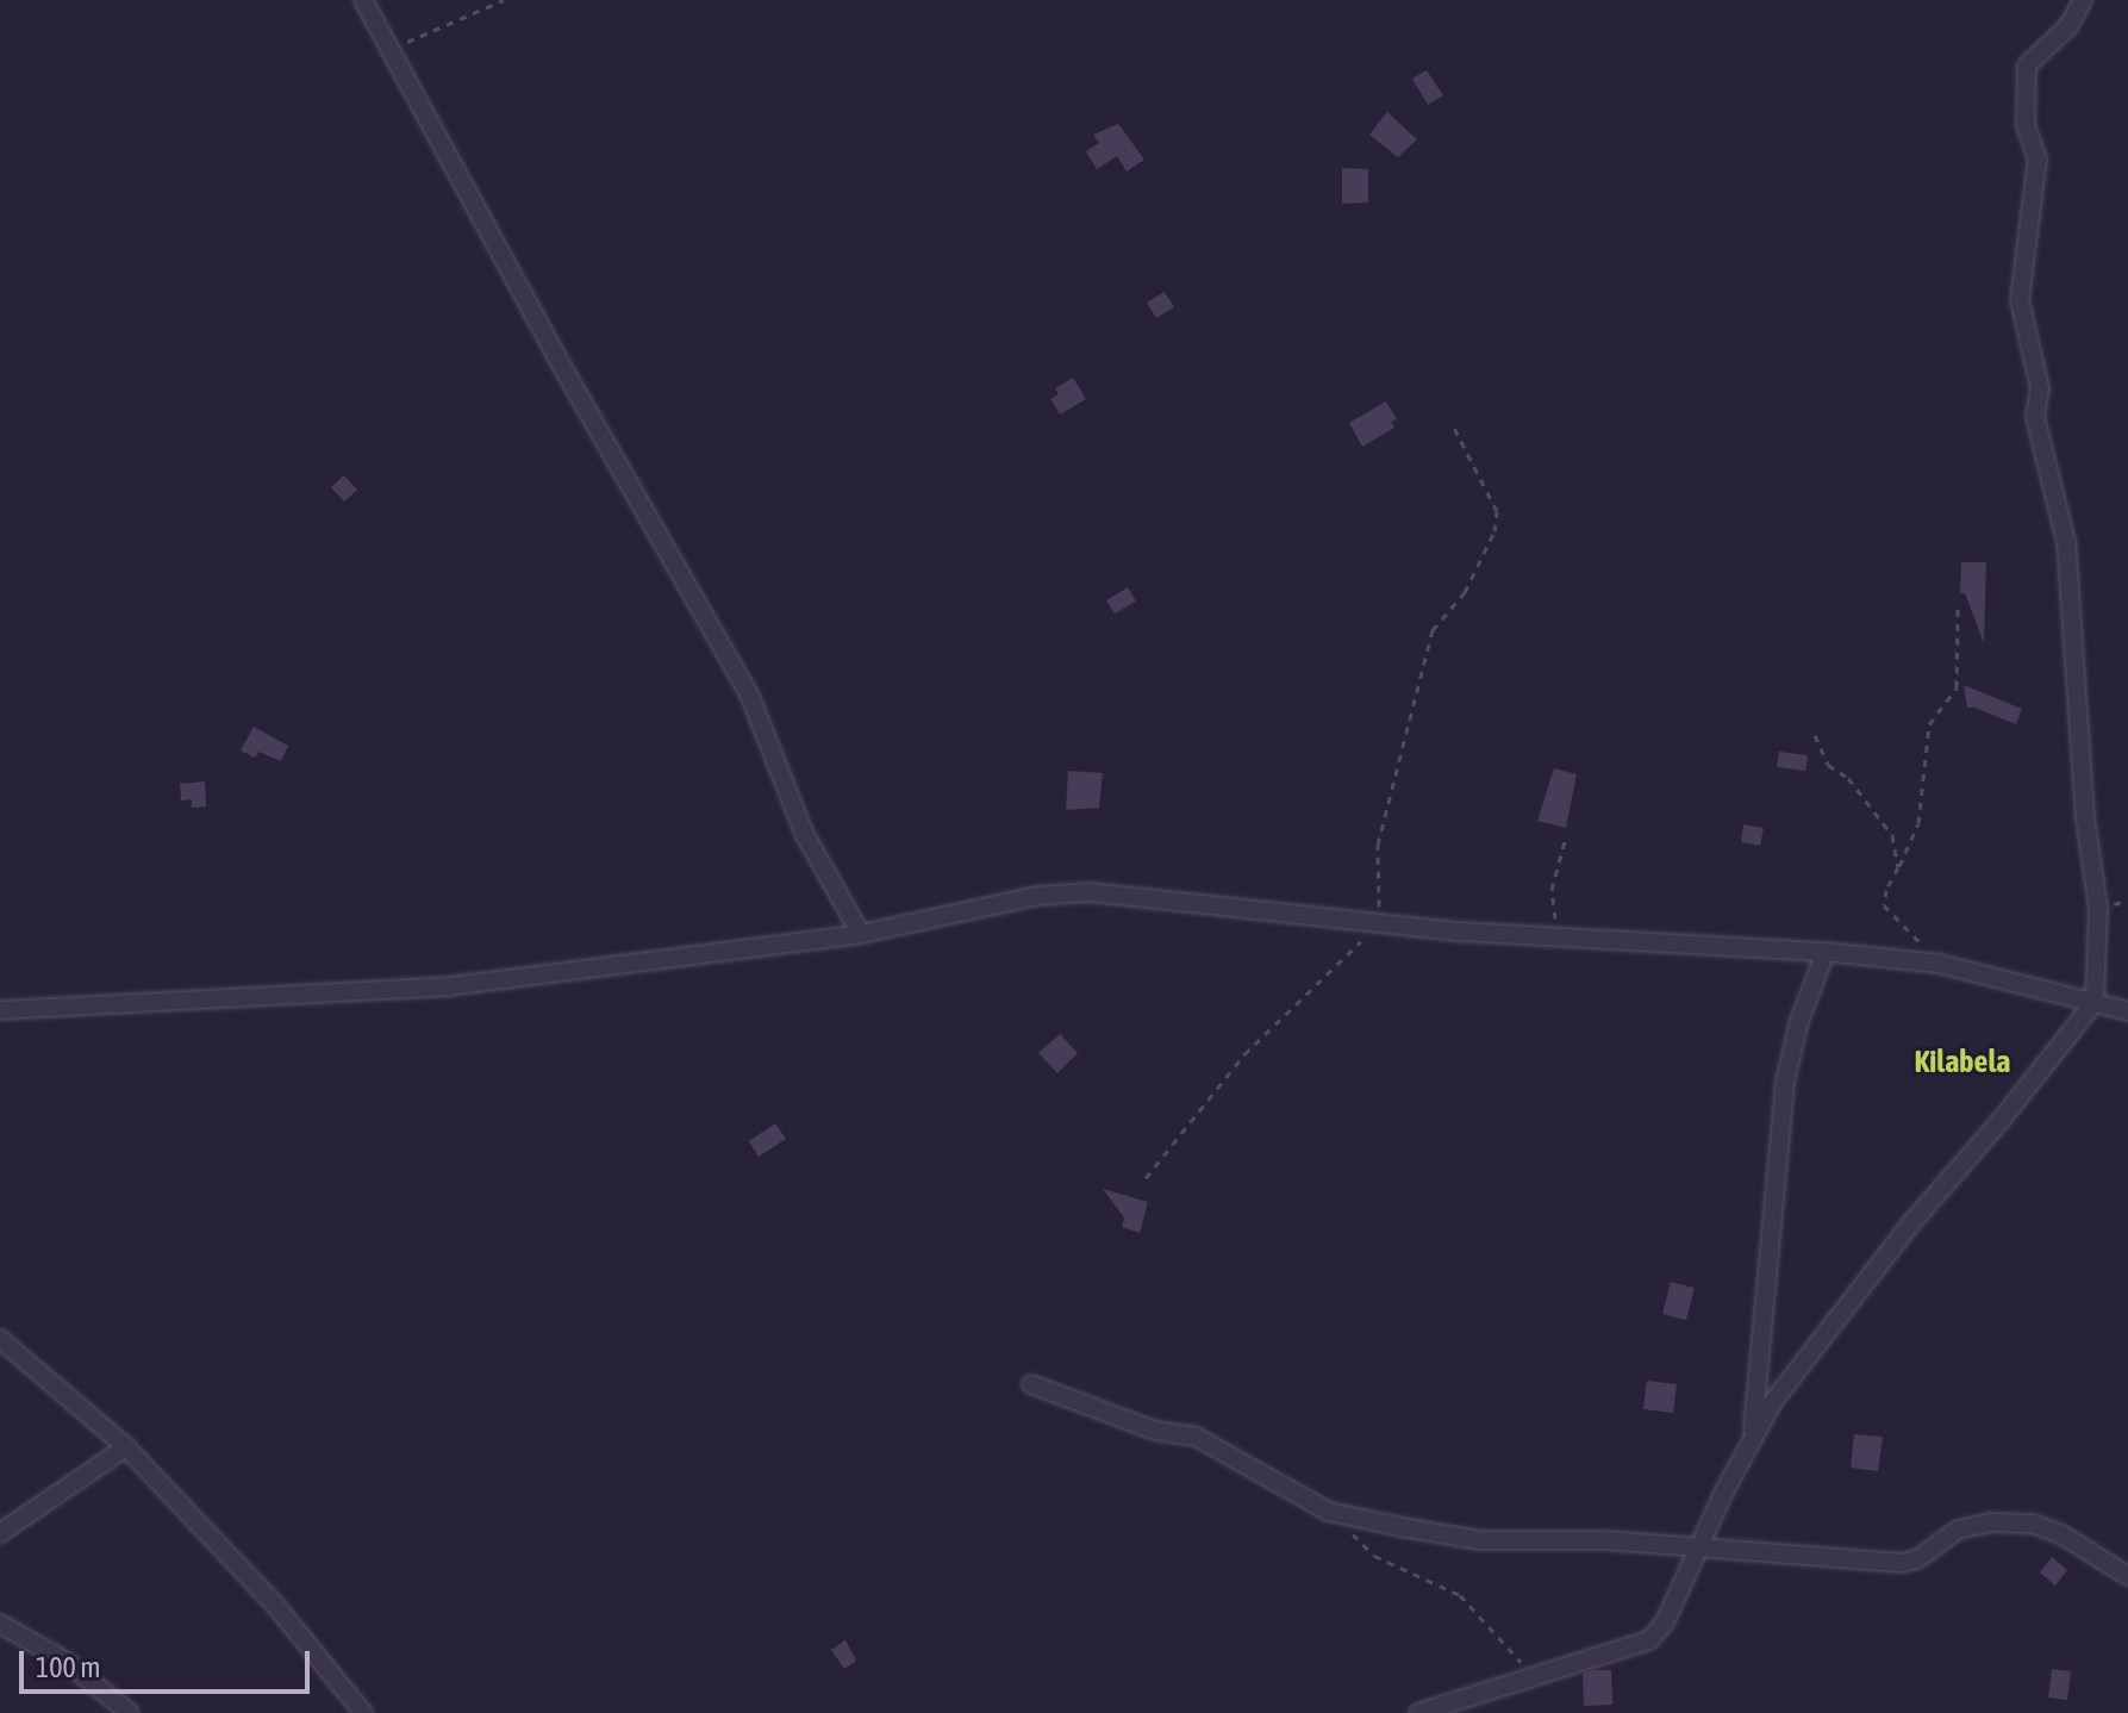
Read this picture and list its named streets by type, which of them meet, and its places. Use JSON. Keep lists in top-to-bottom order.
{
  "districts": ["Kilabela"],
  "scale_bar": "100 m"
}
